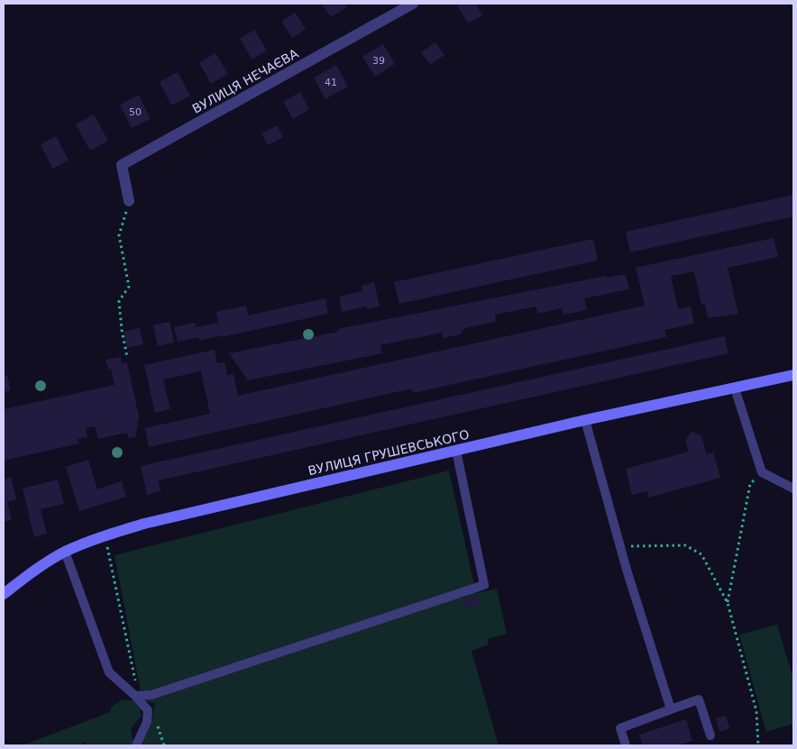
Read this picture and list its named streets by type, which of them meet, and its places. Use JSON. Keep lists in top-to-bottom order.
{
  "streets": {
    "main road": ["ВУЛИЦЯ ГРУШЕВСЬКОГО"],
    "street": ["ВУЛИЦЯ НЕЧАЄВА"]
  },
  "house_numbers": ["39", "41", "50"]
}
